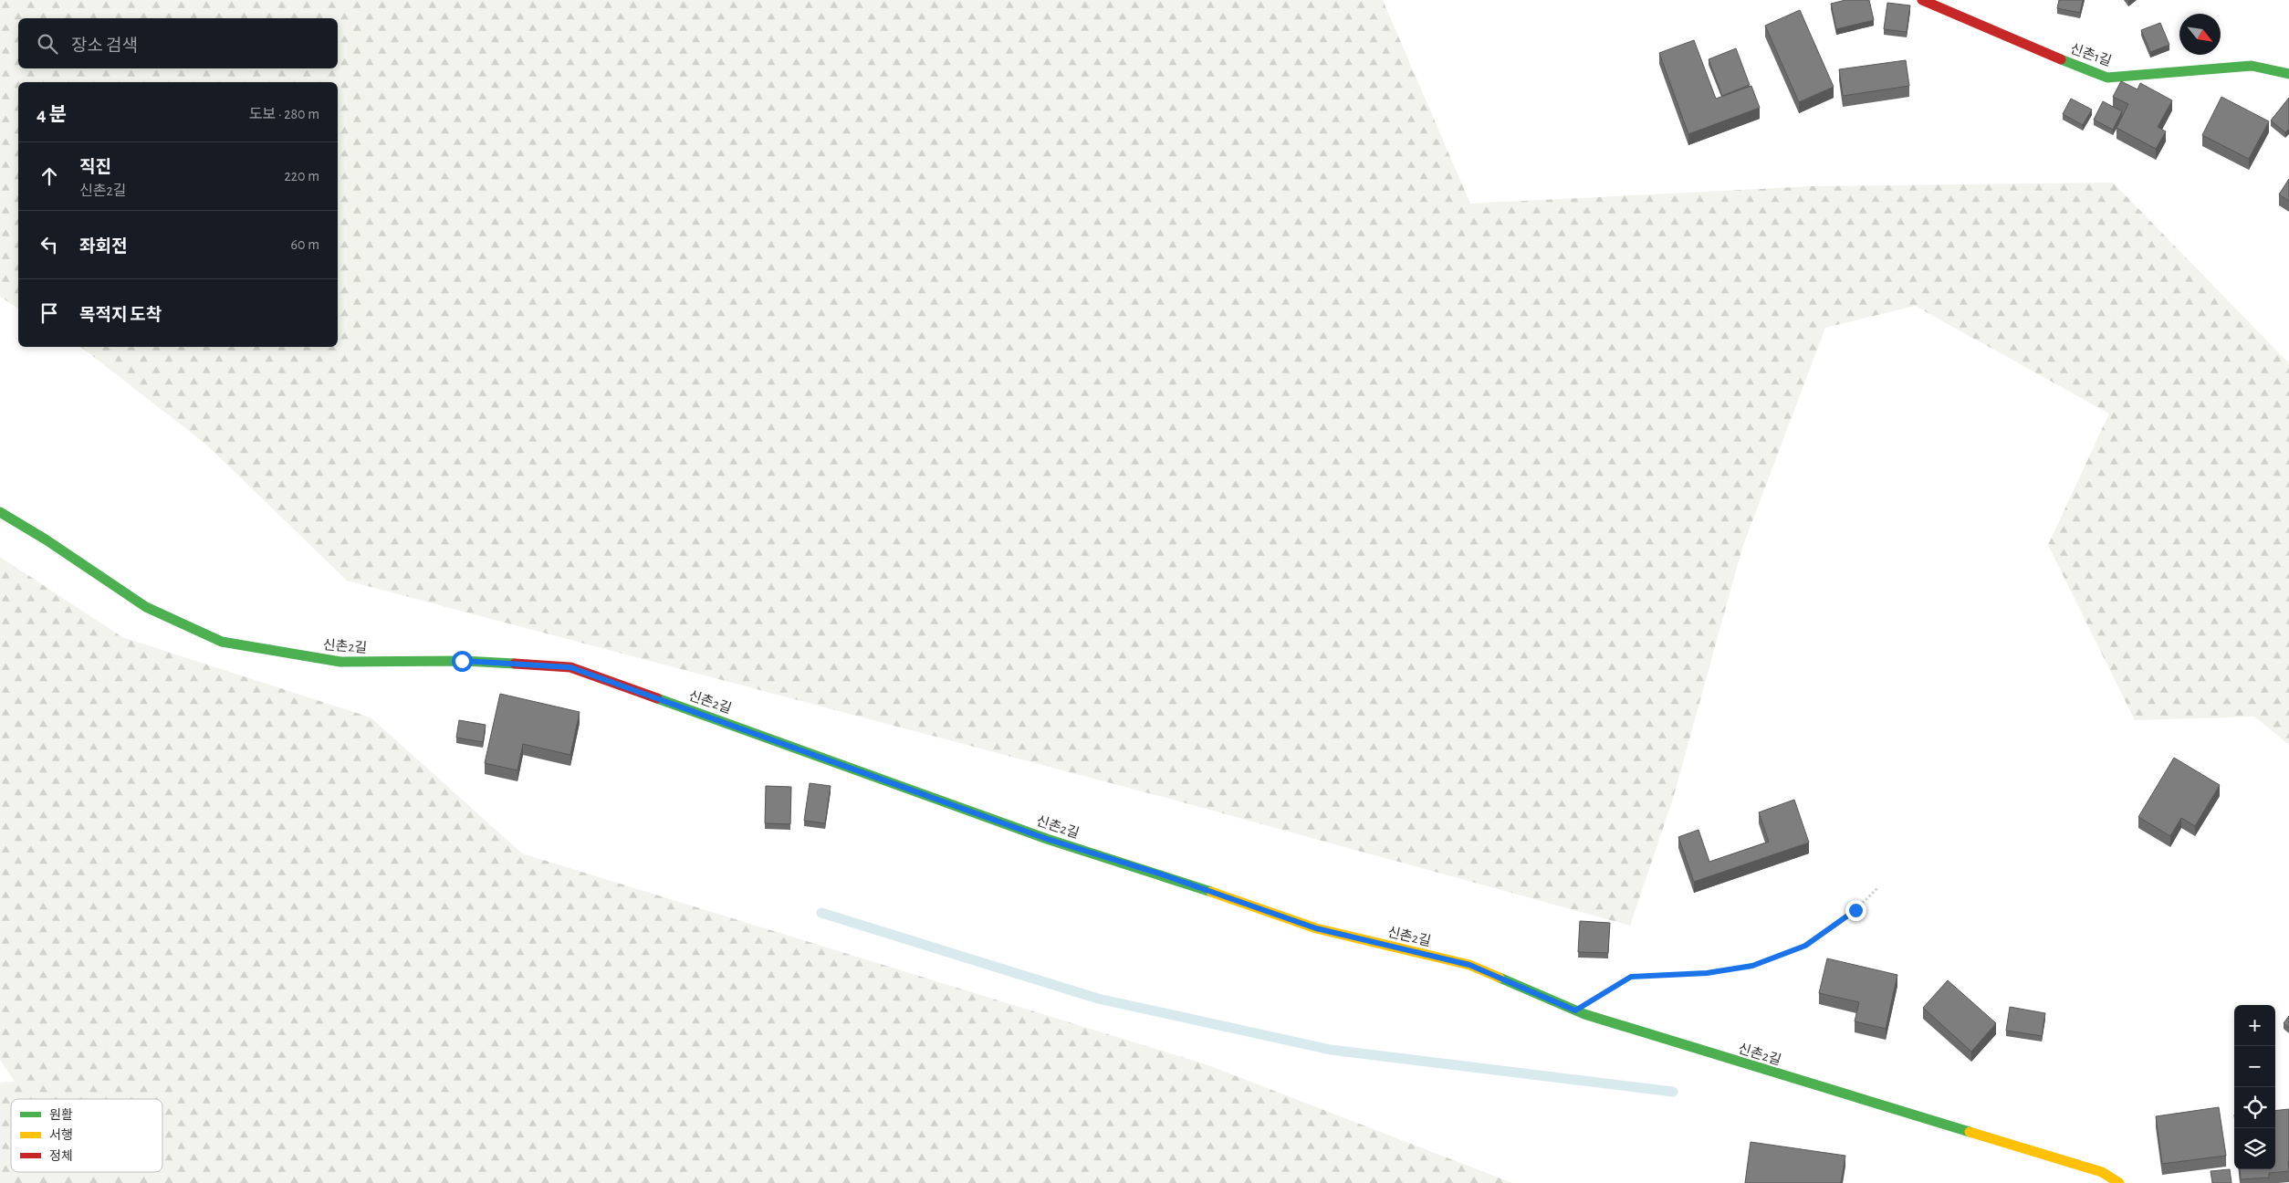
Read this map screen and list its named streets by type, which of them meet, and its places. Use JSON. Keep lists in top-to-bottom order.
{
  "streets": {
    "street": ["신촌1길", "신촌2길"]
  },
  "legend": ["원활", "서행", "정체"],
  "north": "bottom right",
  "page": {
    "search": "장소 검색",
    "heading": ["4 분", "도보 · 280 m"],
    "list": [
      ["직진", "신촌2길", "220 m"],
      ["좌회전", "60 m"],
      "목적지 도착"
    ],
    "map_buttons": ["+", "−"]
  }
}
